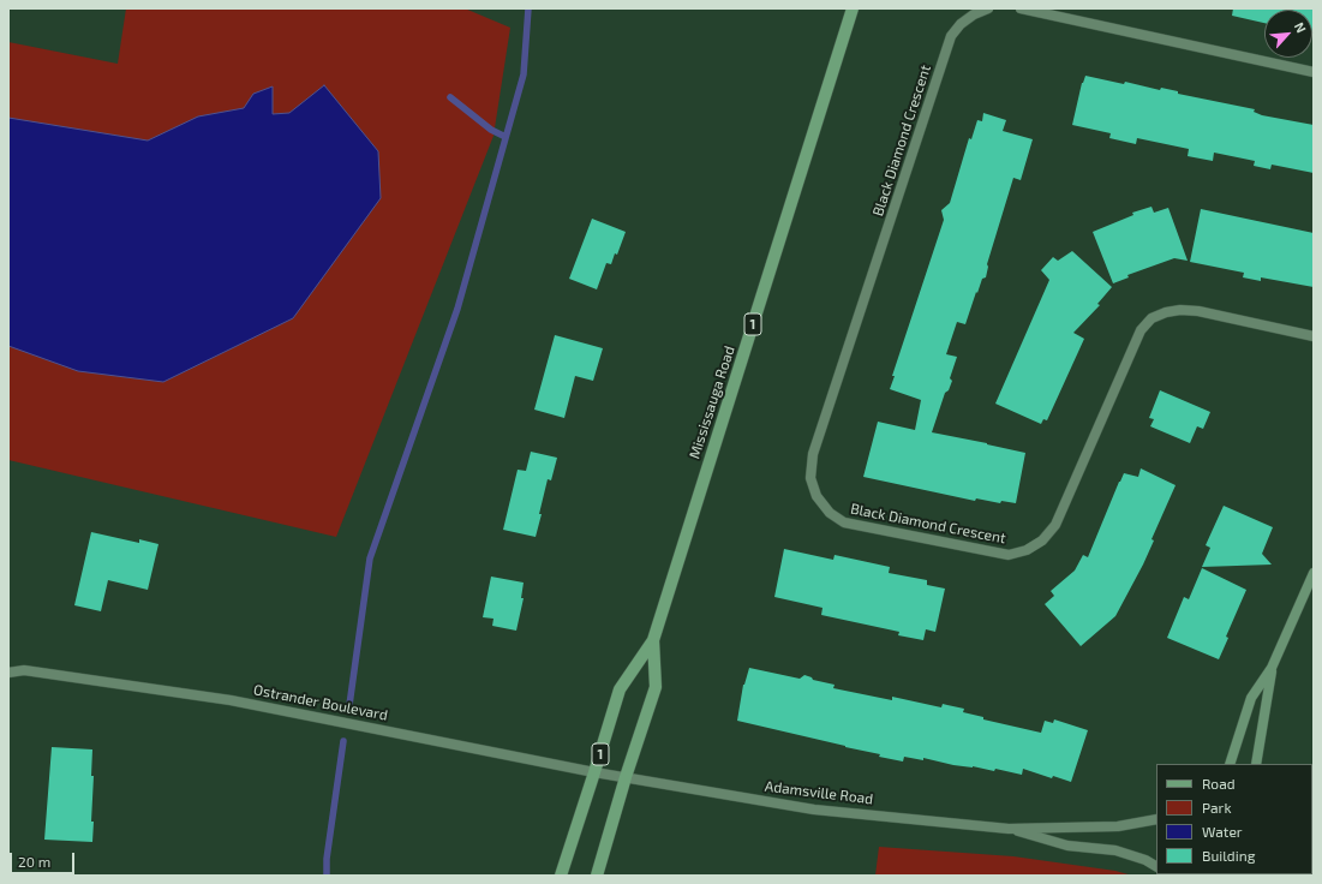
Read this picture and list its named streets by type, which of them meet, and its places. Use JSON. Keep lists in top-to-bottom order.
{
  "streets": {
    "main road": ["1", "Mississauga Road"],
    "street": ["Black Diamond Crescent", "Ostrander Boulevard", "Adamsville Road"]
  },
  "crossings": [
    ["Mississauga Road", "Ostrander Boulevard"],
    ["Mississauga Road", "Adamsville Road"],
    ["Ostrander Boulevard", "Adamsville Road"]
  ],
  "legend": [
    "Road",
    "Park",
    "Water",
    "Building"
  ],
  "scale_bar": "20 m",
  "north": "top right"
}
